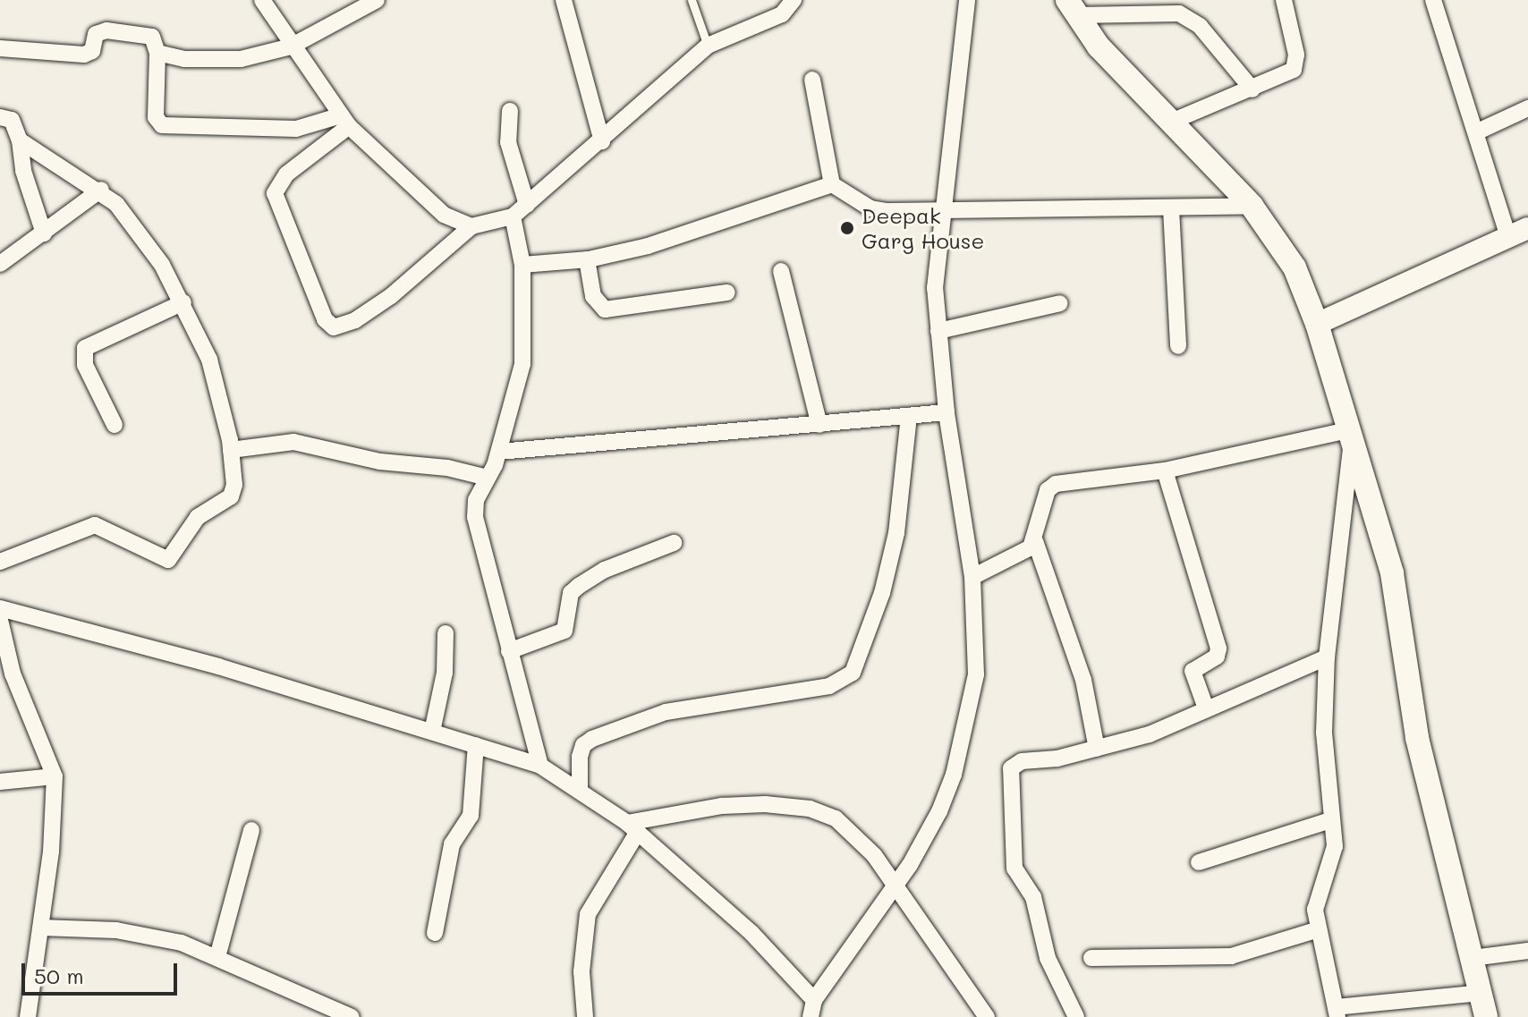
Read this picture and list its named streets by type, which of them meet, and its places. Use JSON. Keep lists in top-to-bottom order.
{
  "places": ["Deepak Garg House"],
  "scale_bar": "50 m"
}
